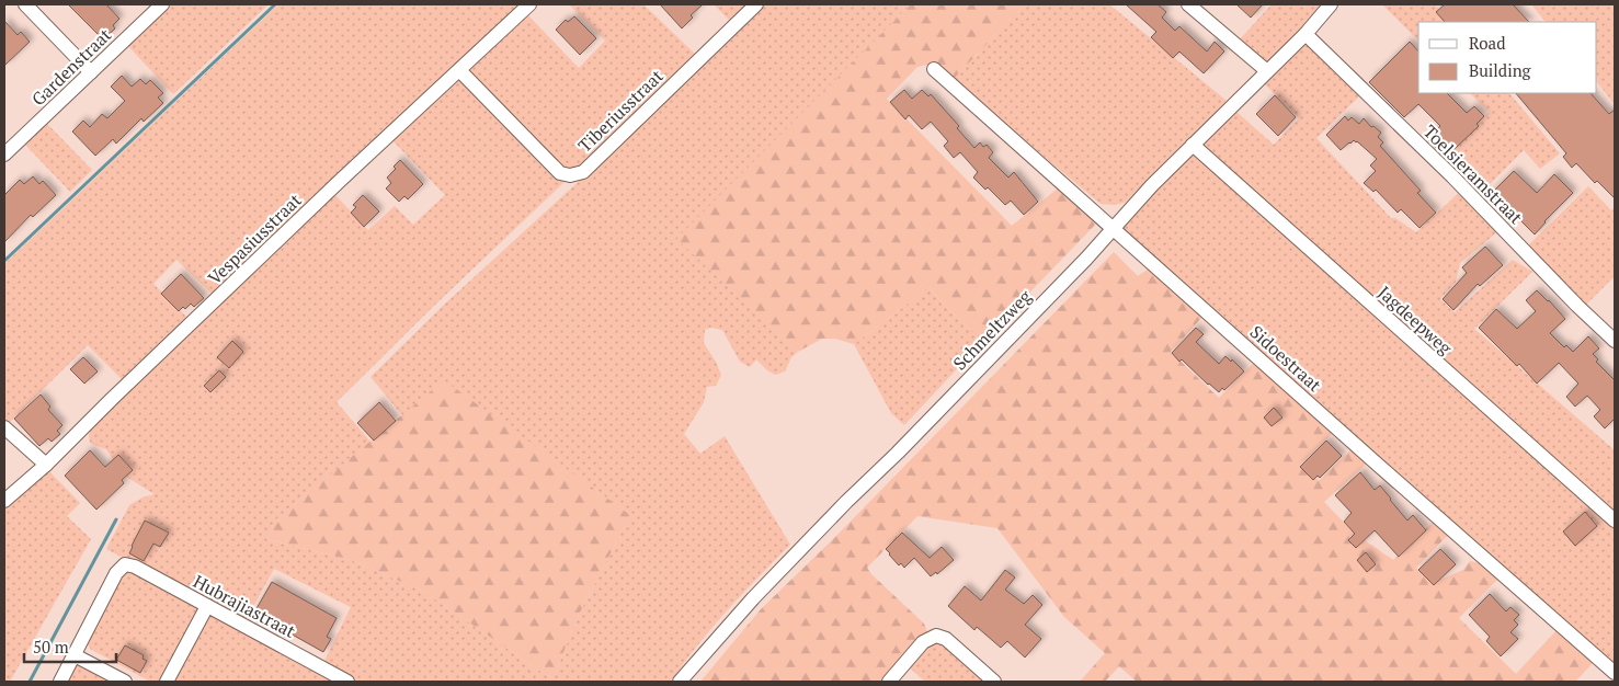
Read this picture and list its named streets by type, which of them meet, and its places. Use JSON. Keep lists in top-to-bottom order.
{
  "streets": {
    "street": [
      "Gardenstraat",
      "Tiberiusstraat",
      "Toelsieramstraat",
      "Vespasiusstraat",
      "Jagdeepweg",
      "Schmeltzweg",
      "Sidoestraat",
      "Hubrajiastraat"
    ]
  },
  "crossings": [
    ["Tiberiusstraat", "Vespasiusstraat"],
    ["Toelsieramstraat", "Schmeltzweg"],
    ["Jagdeepweg", "Schmeltzweg"],
    ["Schmeltzweg", "Sidoestraat"]
  ],
  "legend": ["Road", "Building"],
  "scale_bar": "50 m"
}
